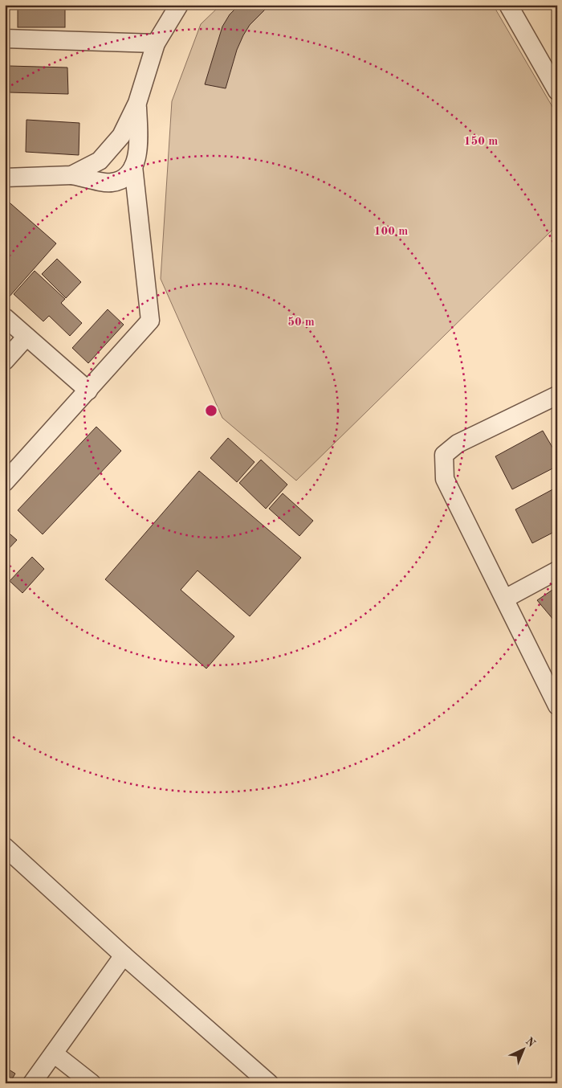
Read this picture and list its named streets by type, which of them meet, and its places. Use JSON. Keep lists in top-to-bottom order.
{
  "north": "top right",
  "rings": ["150 m", "100 m", "50 m"]
}
